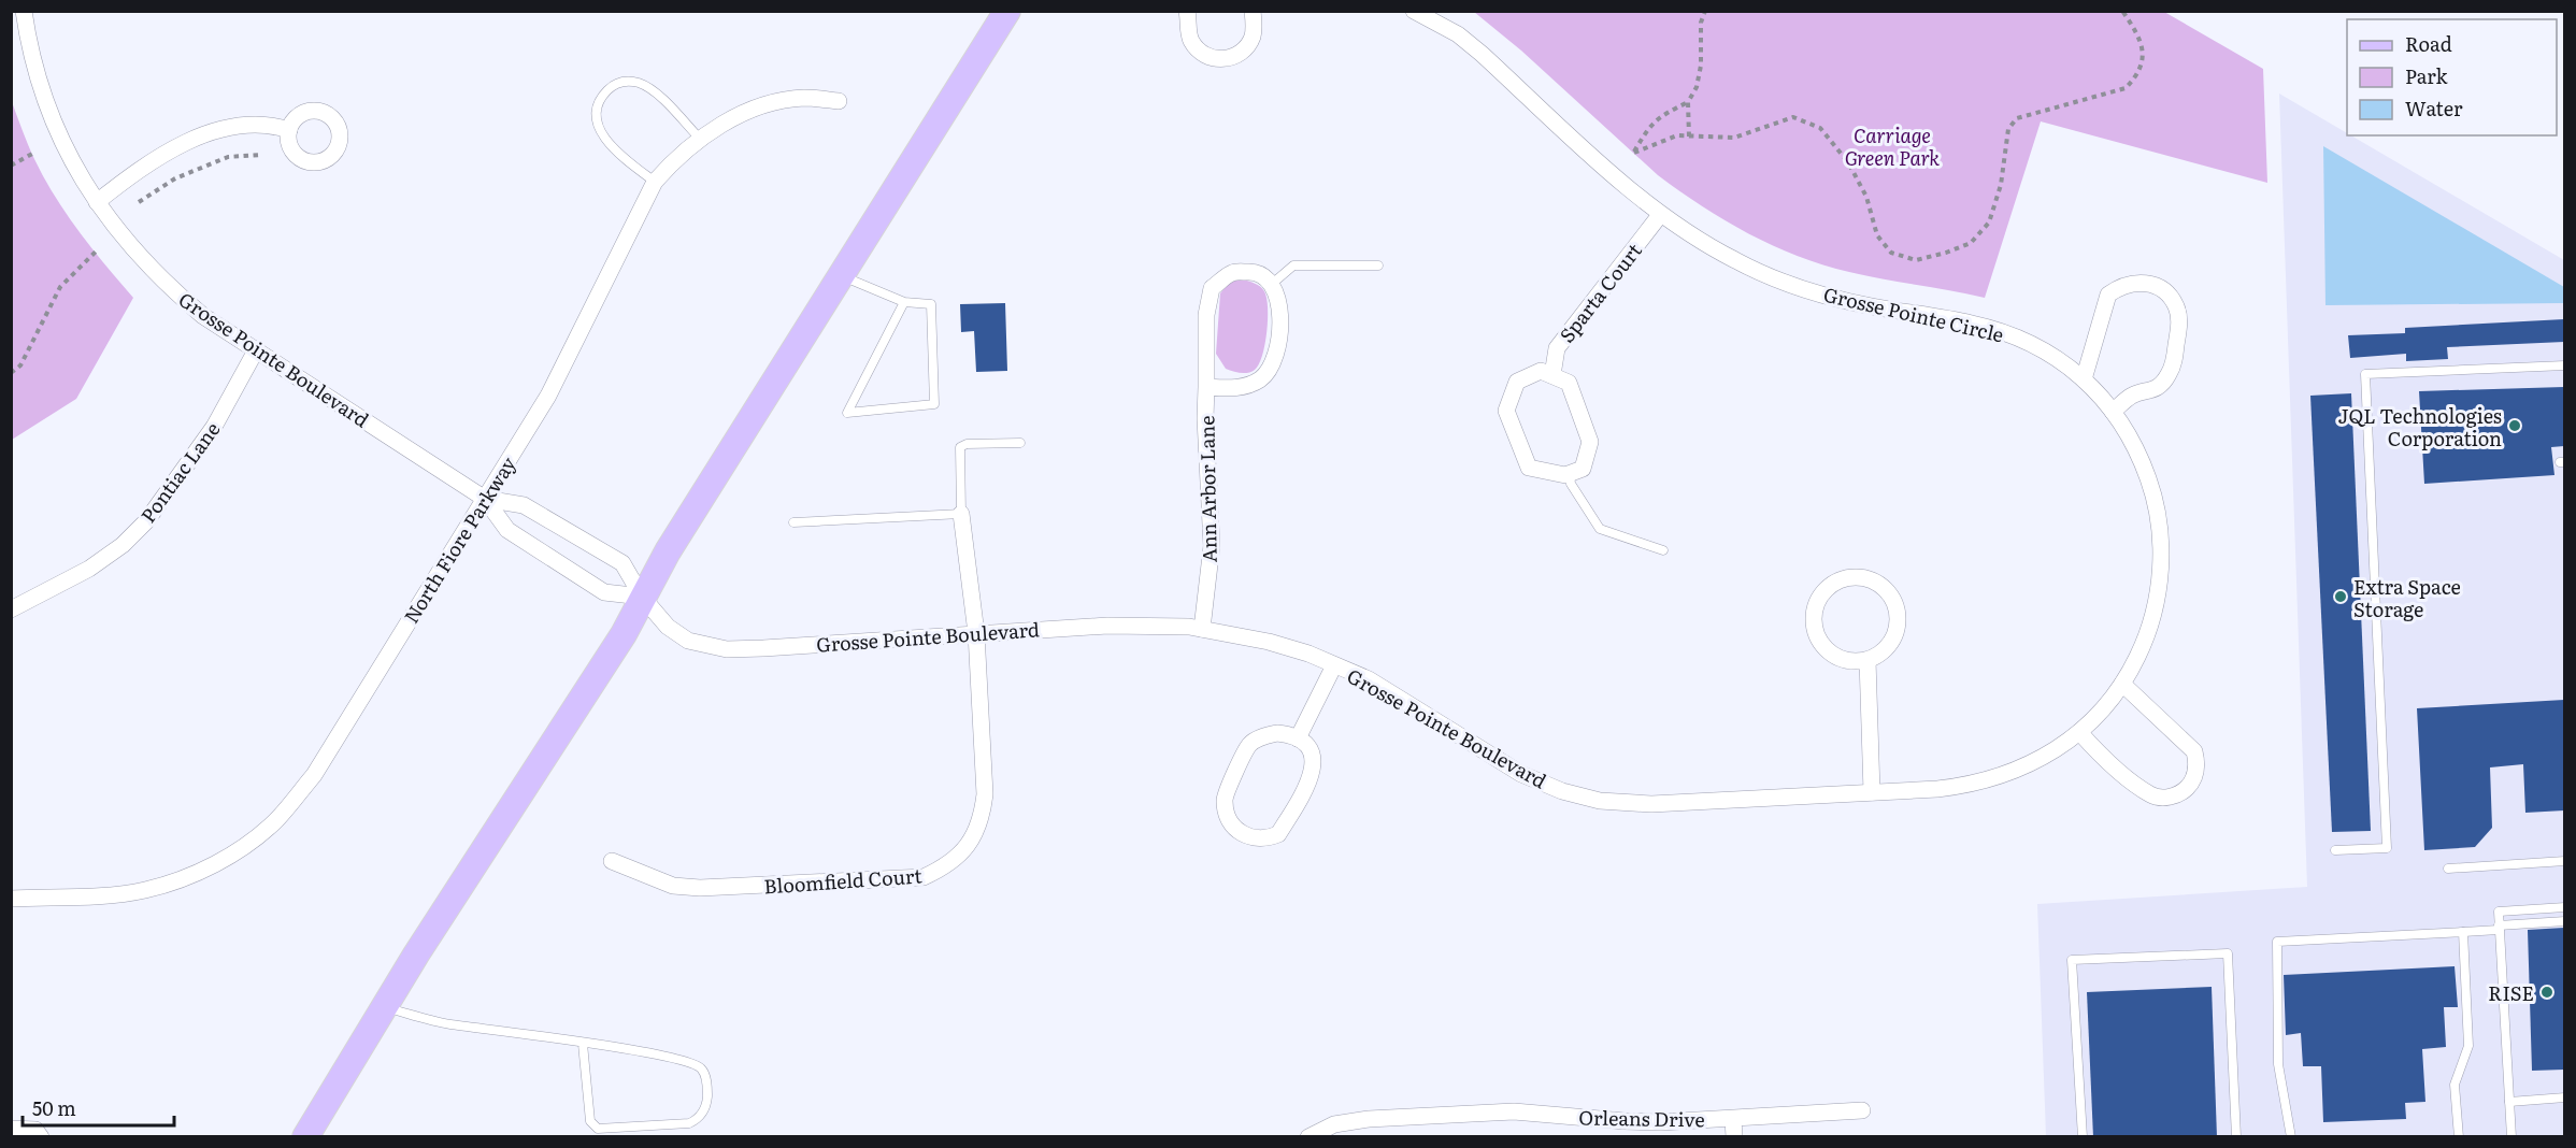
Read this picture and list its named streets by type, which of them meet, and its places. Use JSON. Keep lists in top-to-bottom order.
{
  "streets": {
    "street": [
      "Sparta Court",
      "Grosse Pointe Circle",
      "Grosse Pointe Boulevard",
      "Pontiac Lane",
      "Ann Arbor Lane",
      "North Fiore Parkway",
      "Bloomfield Court",
      "Orleans Drive"
    ]
  },
  "crossings": [
    ["Sparta Court", "Grosse Pointe Circle"],
    ["Grosse Pointe Circle", "Grosse Pointe Boulevard"],
    ["Grosse Pointe Boulevard", "Pontiac Lane"],
    ["Grosse Pointe Boulevard", "Ann Arbor Lane"],
    ["Grosse Pointe Boulevard", "North Fiore Parkway"],
    ["Grosse Pointe Boulevard", "Bloomfield Court"]
  ],
  "parks": ["Carriage Green Park"],
  "places": ["JQL Technologies Corporation", "Extra Space Storage", "RISE"],
  "legend": ["Road", "Park", "Water"],
  "scale_bar": "50 m"
}
